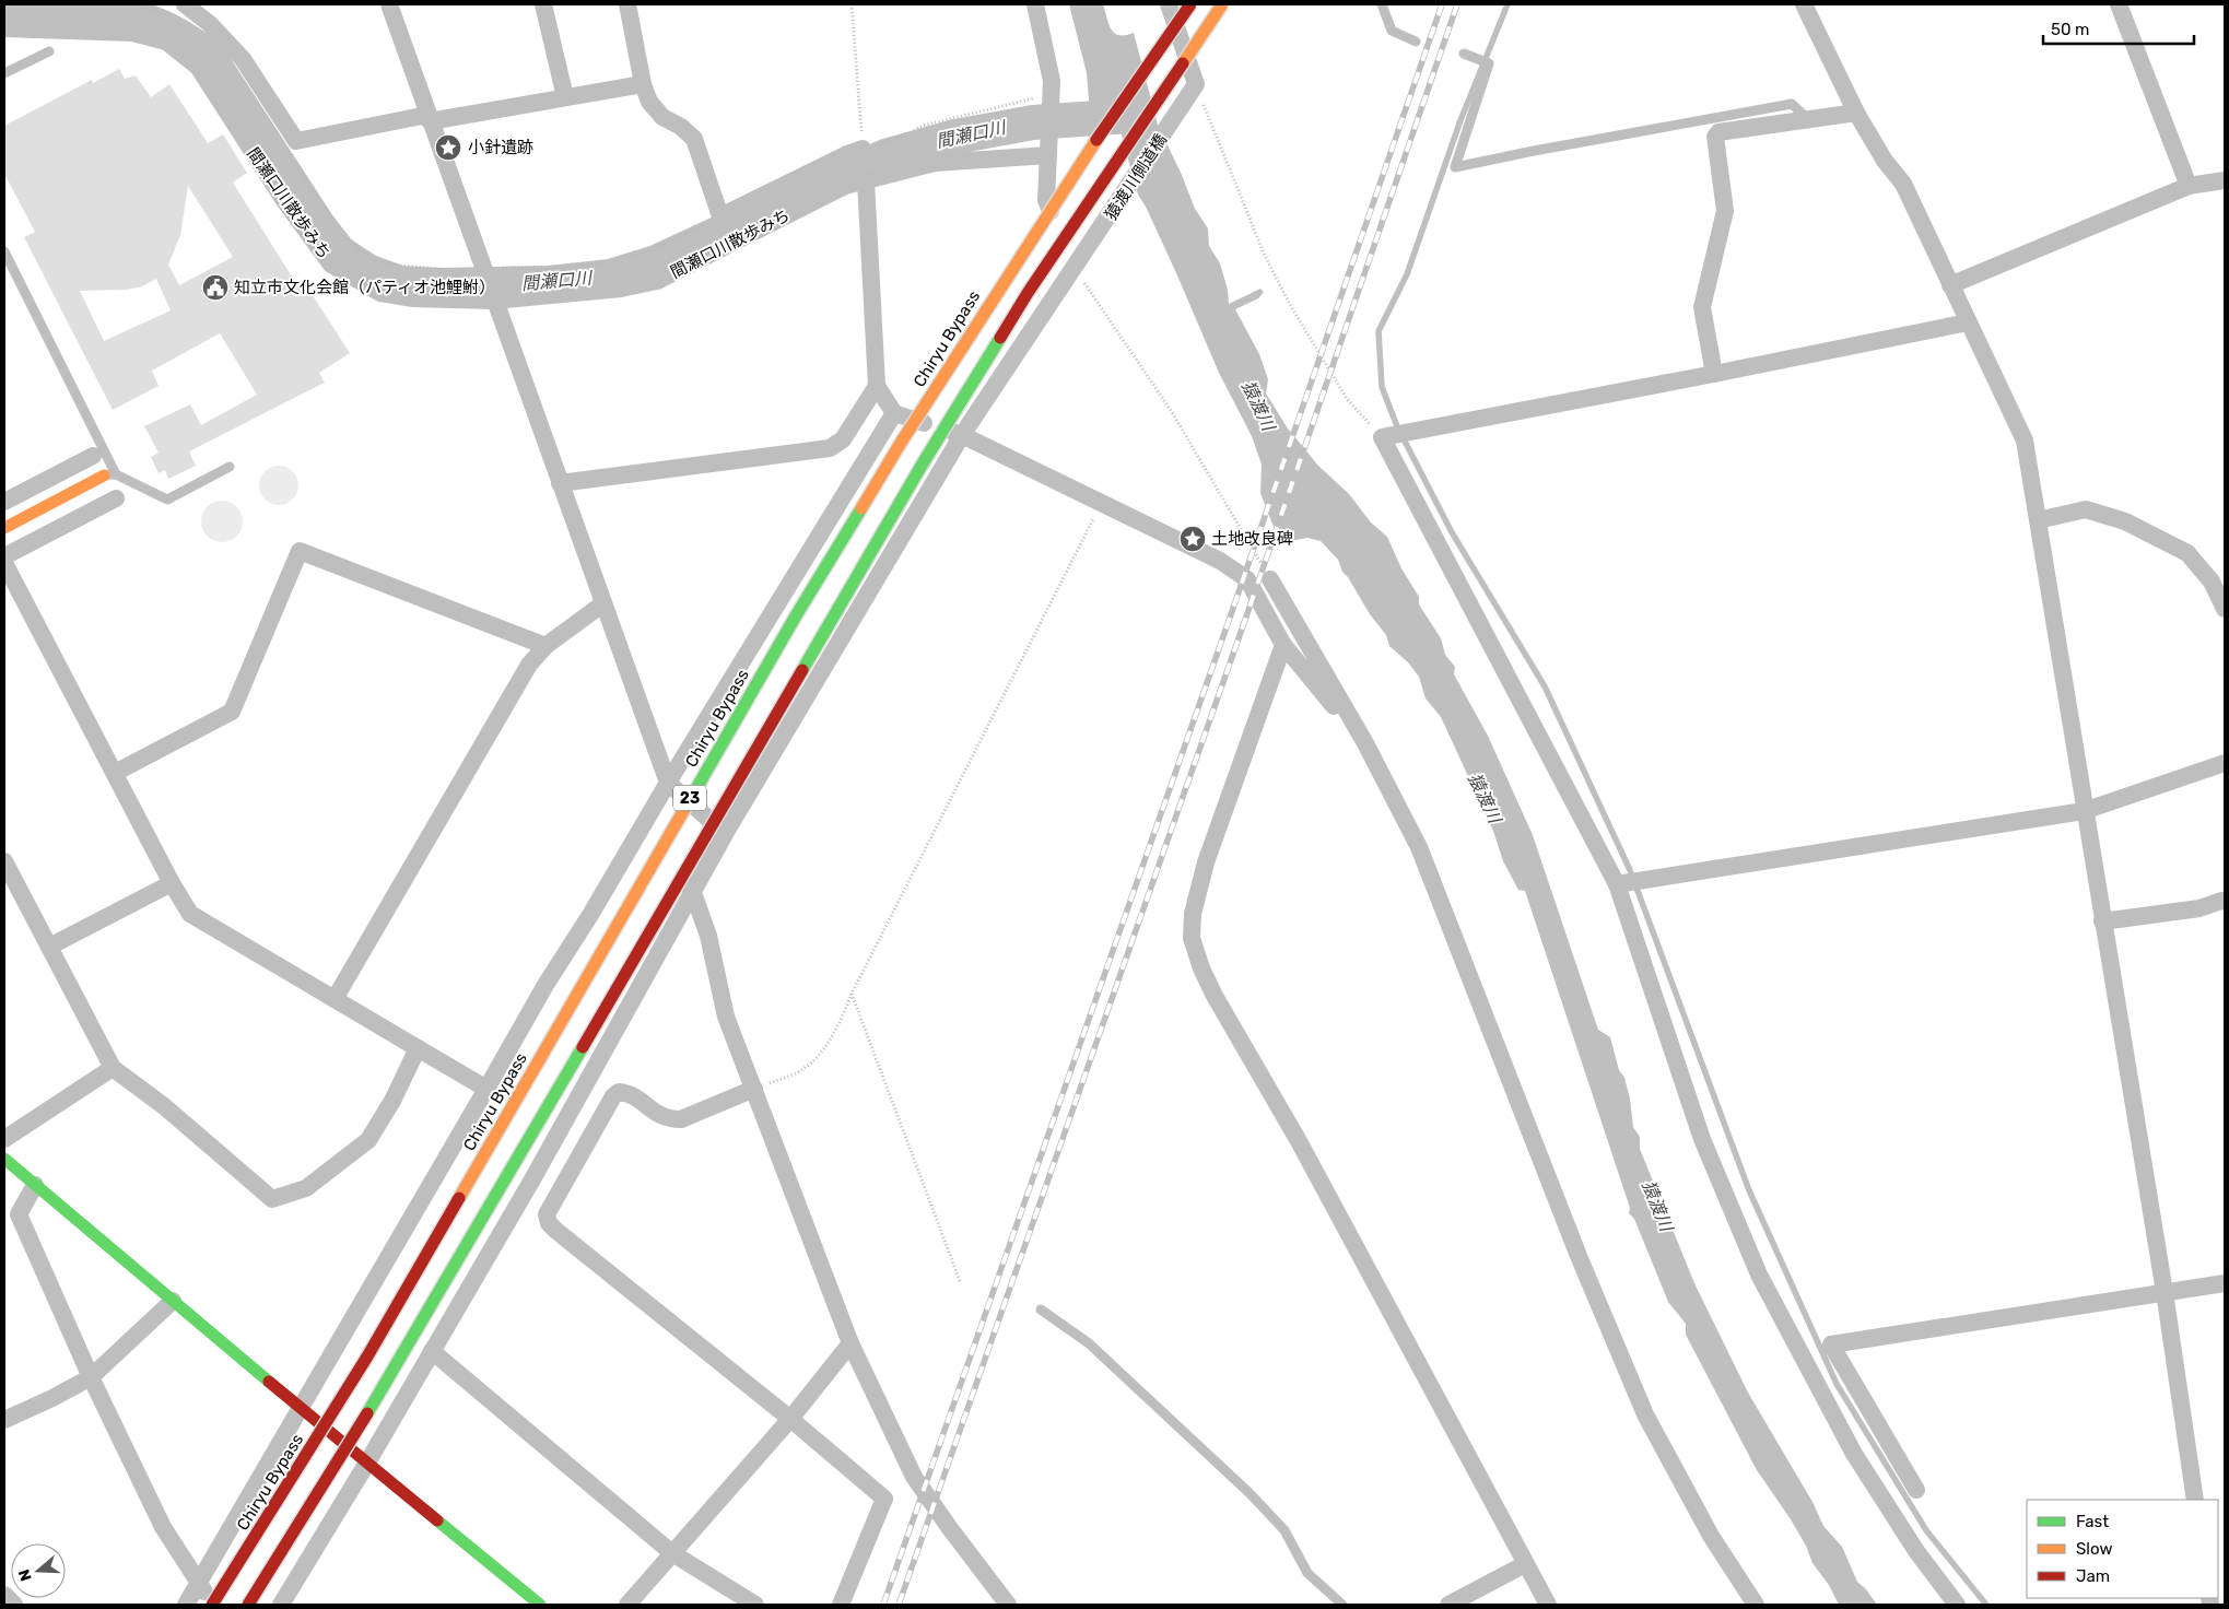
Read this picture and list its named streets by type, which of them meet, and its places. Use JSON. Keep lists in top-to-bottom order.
{
  "streets": {
    "main road": ["Chiryu Bypass", "23"],
    "street": ["猿渡川側道橋", "間瀬口川散歩みち"]
  },
  "water": ["間瀬口川", "猿渡川"],
  "places": {
    "place": ["小針遺跡", "土地改良碑"],
    "public building": ["知立市文化会館（パティオ池鯉鮒）"]
  },
  "legend": ["Fast", "Slow", "Jam"],
  "scale_bar": "50 m",
  "north": "left"
}
